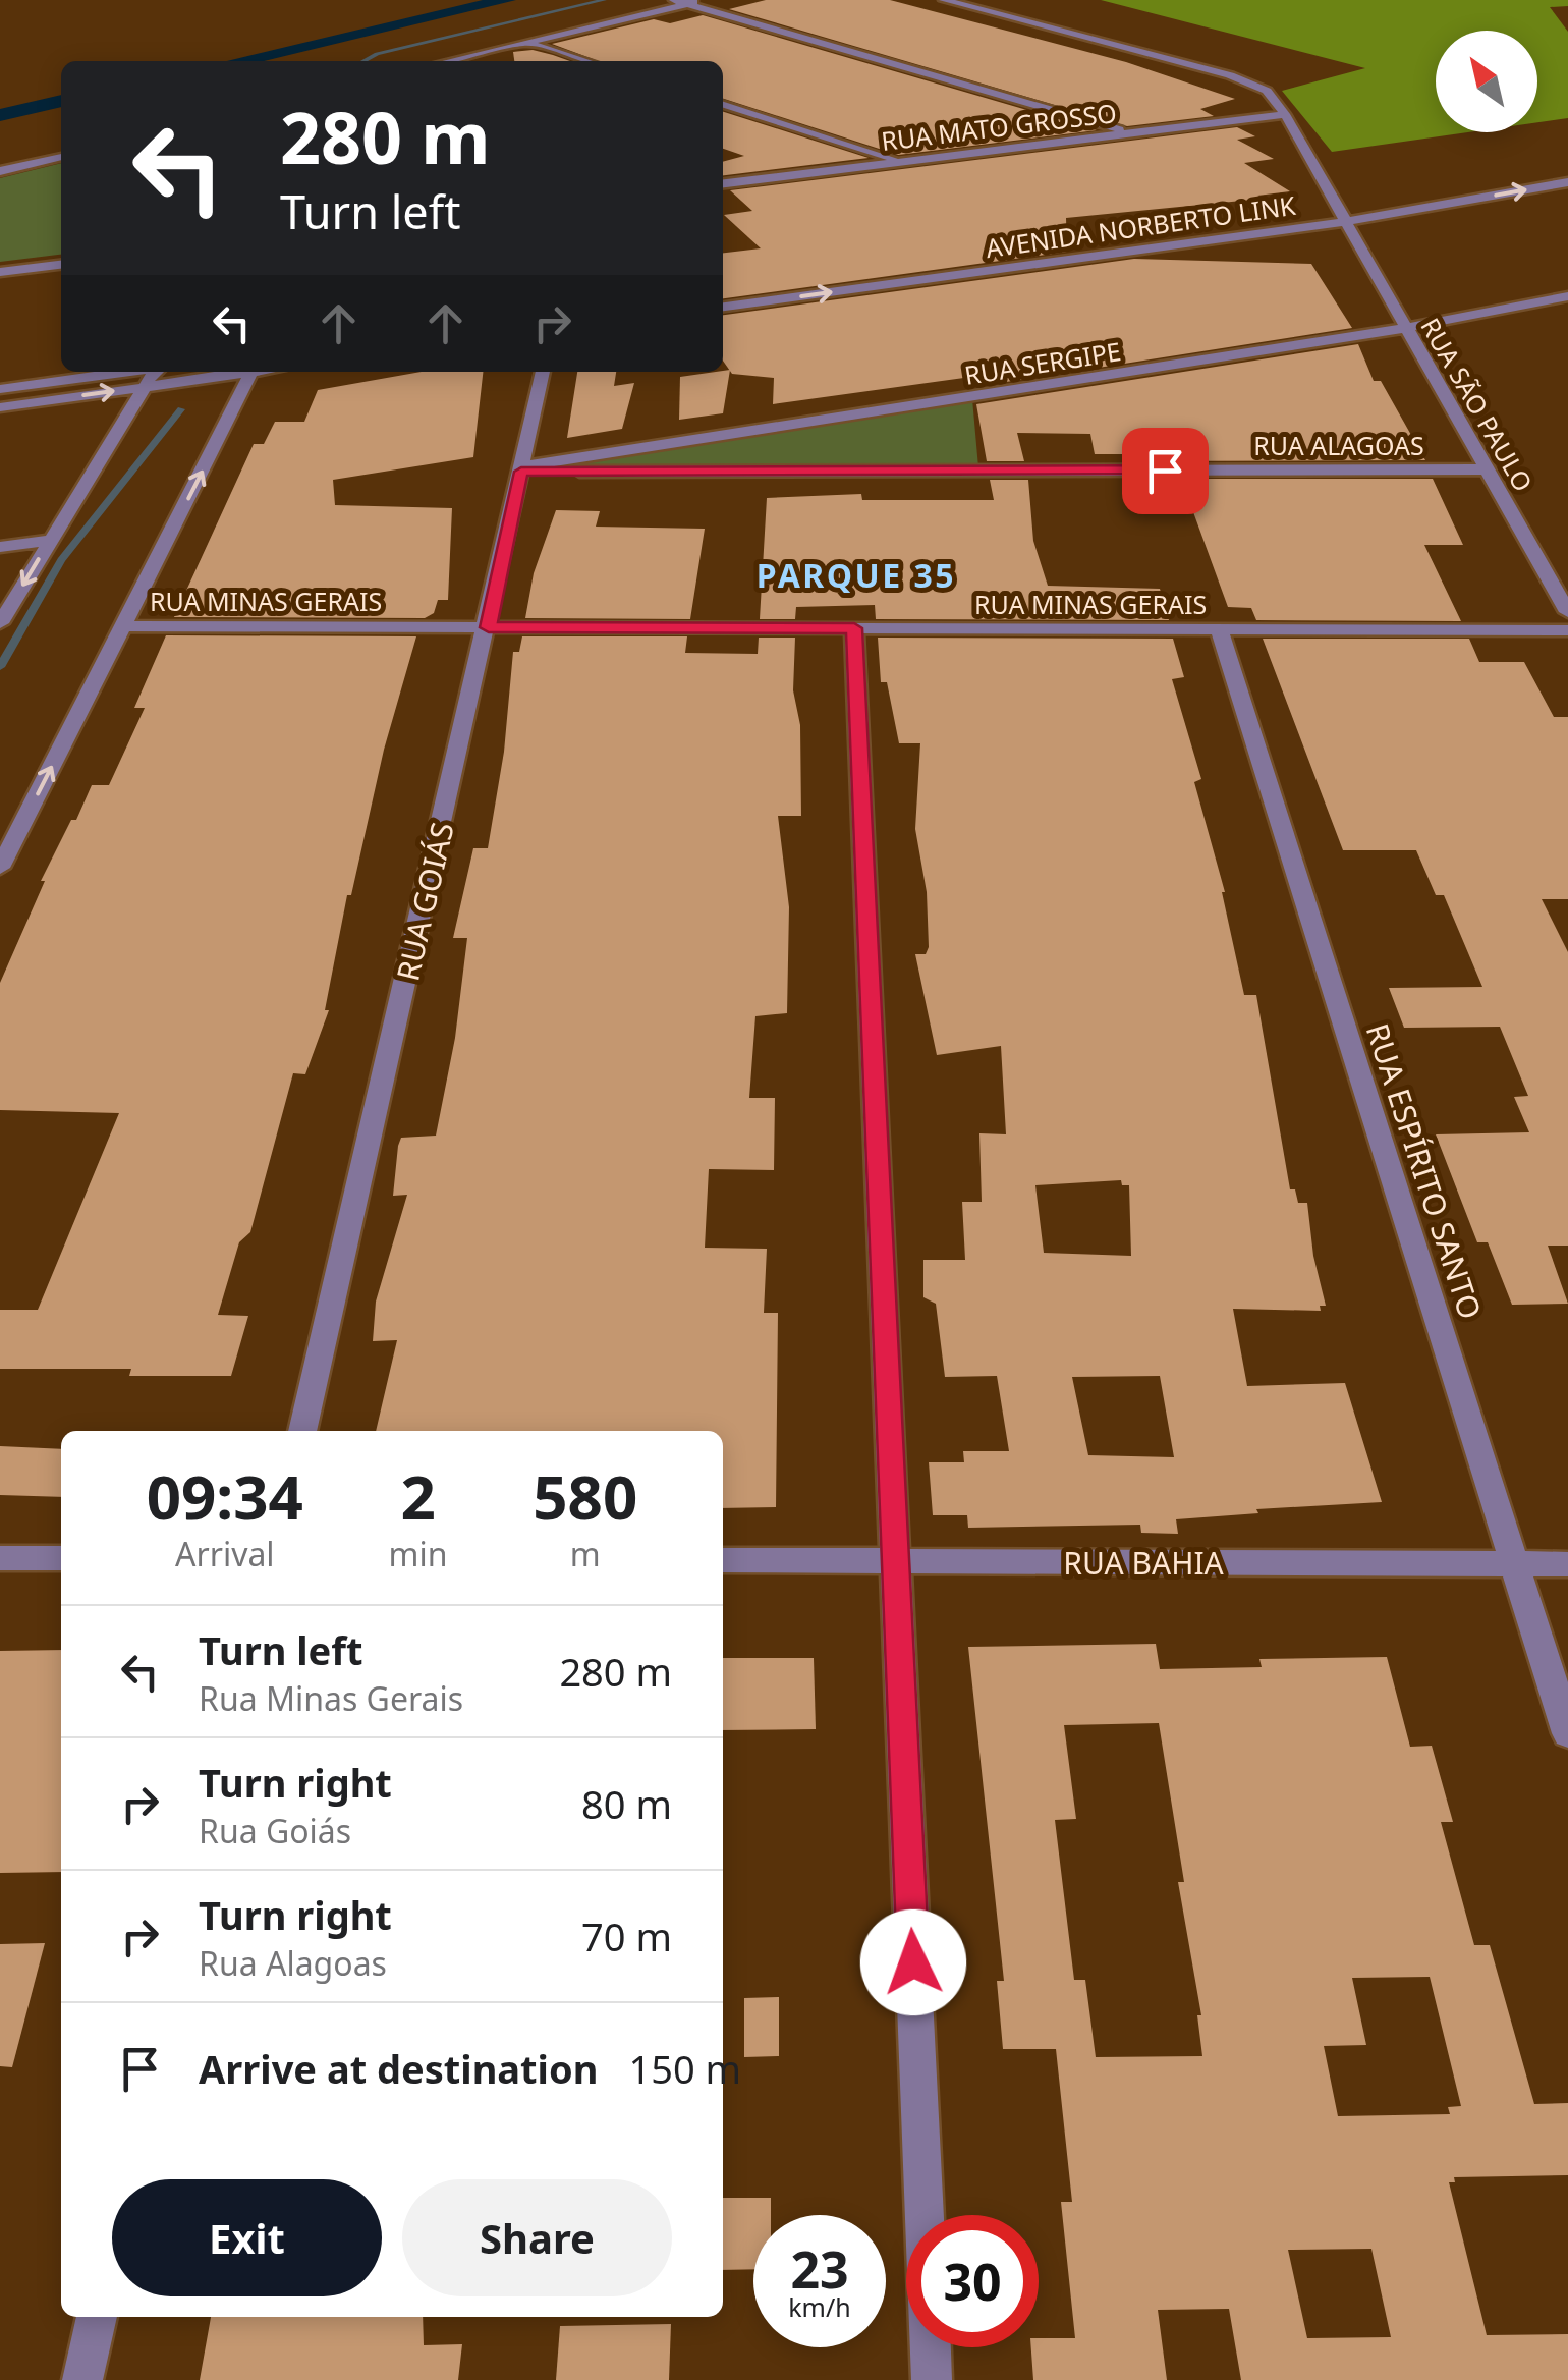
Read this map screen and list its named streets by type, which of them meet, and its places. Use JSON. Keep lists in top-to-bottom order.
{
  "streets": {
    "street": [
      "RUA MATO GROSSO",
      "AVENIDA NORBERTO LINK",
      "RUA SERGIPE",
      "RUA SÃO PAULO",
      "RUA ALAGOAS",
      "RUA MINAS GERAIS",
      "RUA GOIÁS",
      "RUA ESPÍRITO SANTO",
      "RUA BAHIA"
    ]
  },
  "crossings": [
    ["RUA MATO GROSSO", "RUA SÃO PAULO"],
    ["AVENIDA NORBERTO LINK", "RUA SÃO PAULO"],
    ["RUA SERGIPE", "RUA SÃO PAULO"],
    ["RUA SERGIPE", "RUA ALAGOAS"],
    ["RUA SERGIPE", "RUA GOIÁS"],
    ["RUA SÃO PAULO", "RUA ALAGOAS"],
    ["RUA ALAGOAS", "RUA GOIÁS"],
    ["RUA MINAS GERAIS", "RUA GOIÁS"],
    ["RUA MINAS GERAIS", "RUA ESPÍRITO SANTO"],
    ["RUA ESPÍRITO SANTO", "RUA BAHIA"]
  ],
  "one_way": ["AVENIDA NORBERTO LINK"],
  "districts": ["PARQUE 35"],
  "north": "top left",
  "page": {
    "turn": ["280 m", "Turn left"],
    "eta": [
      "09:34",
      "Arrival",
      "2",
      "min",
      "580",
      "m"
    ],
    "list": [
      {
        "name": "Turn left",
        "note": "Rua Minas Gerais",
        "value": "280 m"
      },
      {
        "name": "Turn right",
        "note": "Rua Goiás",
        "value": "80 m"
      },
      {
        "name": "Turn right",
        "note": "Rua Alagoas",
        "value": "70 m"
      },
      {
        "name": "Arrive at destination",
        "value": "150 m"
      }
    ],
    "buttons": ["Exit", "Share"],
    "speed": "23 km/h",
    "limit": "30"
  }
}
